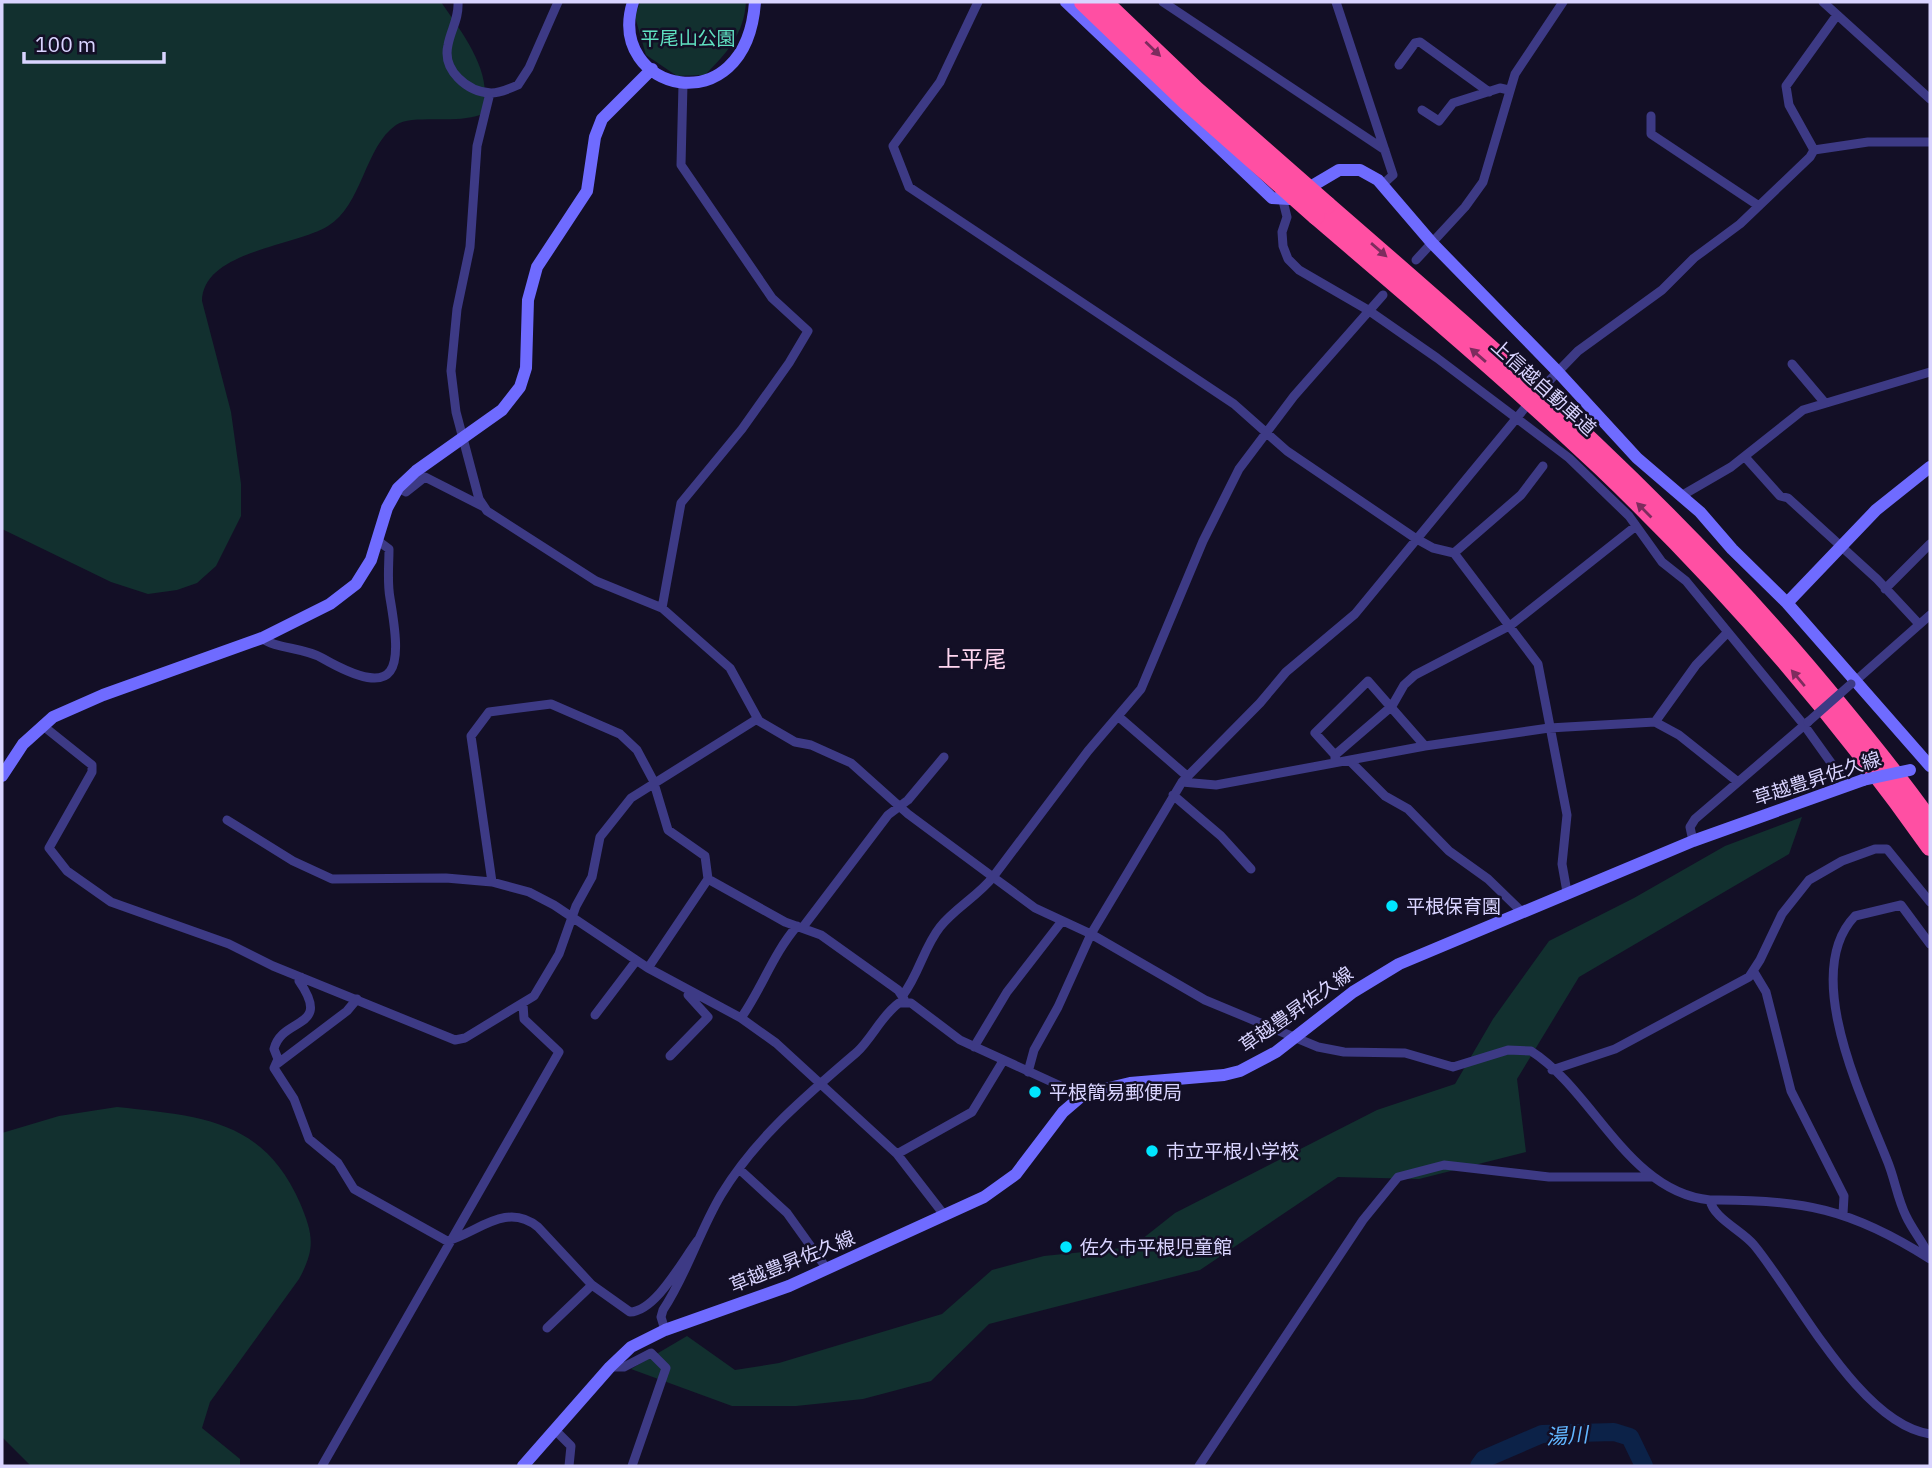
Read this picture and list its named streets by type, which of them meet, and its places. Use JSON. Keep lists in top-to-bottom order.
{
  "streets": {
    "highway": ["上信越自動車道"],
    "street": ["草越豊昇佐久線"]
  },
  "districts": ["上平尾"],
  "water": ["湯川"],
  "parks": ["平尾山公園"],
  "places": [
    "平根保育園",
    "平根簡易郵便局",
    "市立平根小学校",
    "佐久市平根児童館"
  ],
  "scale_bar": "100 m"
}
